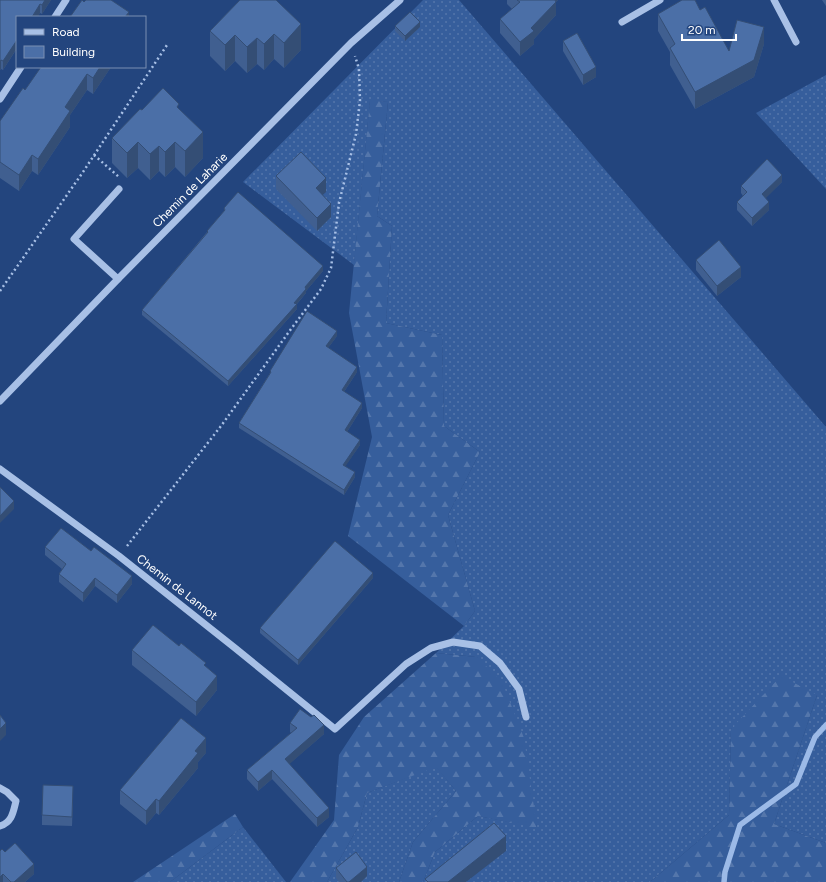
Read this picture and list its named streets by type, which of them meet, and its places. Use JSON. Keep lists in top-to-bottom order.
{
  "streets": {
    "street": ["Chemin de Laharie", "Chemin de Lannot"]
  },
  "legend": ["Road", "Building"],
  "scale_bar": "20 m"
}
